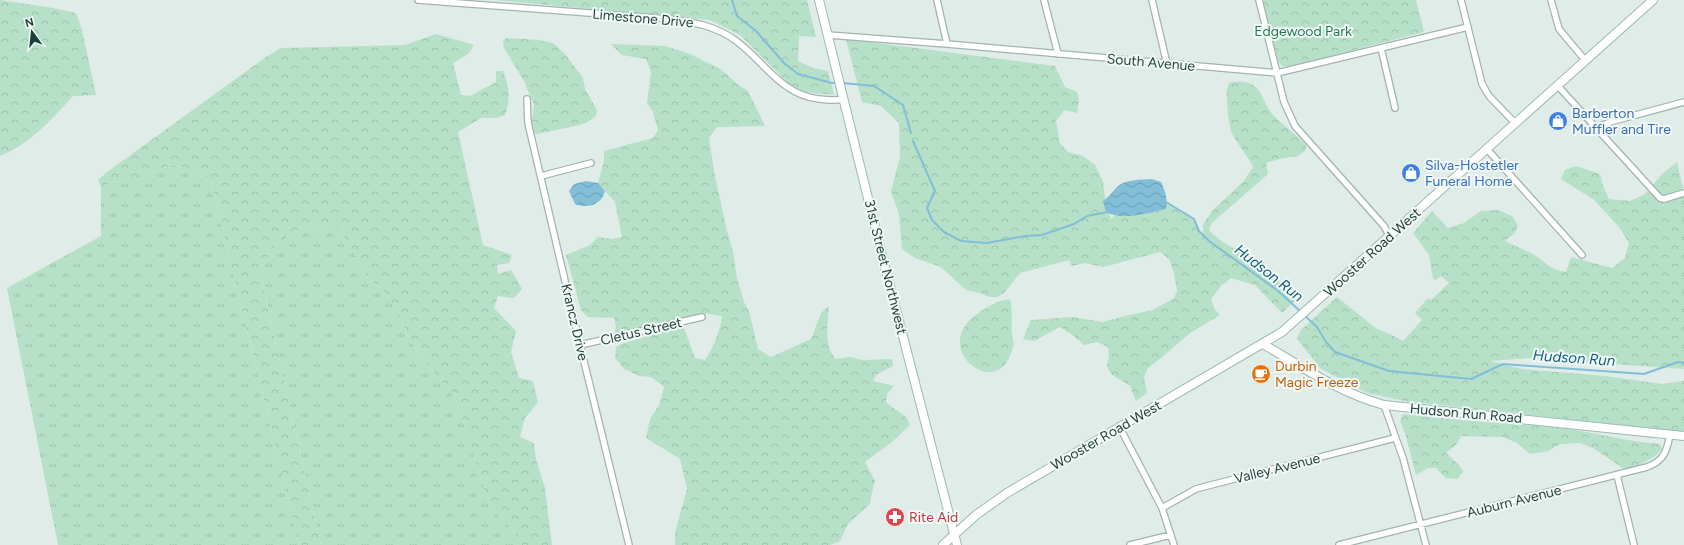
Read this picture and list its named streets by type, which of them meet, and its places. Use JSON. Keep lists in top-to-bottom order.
{
  "streets": {
    "main road": ["Wooster Road West", "31st Street Northwest", "Hudson Run Road"],
    "street": [
      "Limestone Drive",
      "South Avenue",
      "Krancz Drive",
      "Cletus Street",
      "Valley Avenue",
      "Auburn Avenue"
    ]
  },
  "crossings": [
    ["Limestone Drive", "31st Street Northwest"],
    ["South Avenue", "31st Street Northwest"],
    ["Wooster Road West", "31st Street Northwest"],
    ["Wooster Road West", "Hudson Run Road"],
    ["Krancz Drive", "Cletus Street"],
    ["Hudson Run Road", "Auburn Avenue"]
  ],
  "water": ["Hudson Run"],
  "parks": ["Edgewood Park"],
  "places": {
    "shop": ["Barberton Muffler and Tire", "Silva-Hostetler Funeral Home"],
    "cafe": ["Durbin Magic Freeze"],
    "pharmacy": ["Rite Aid"]
  },
  "north": "top"
}
